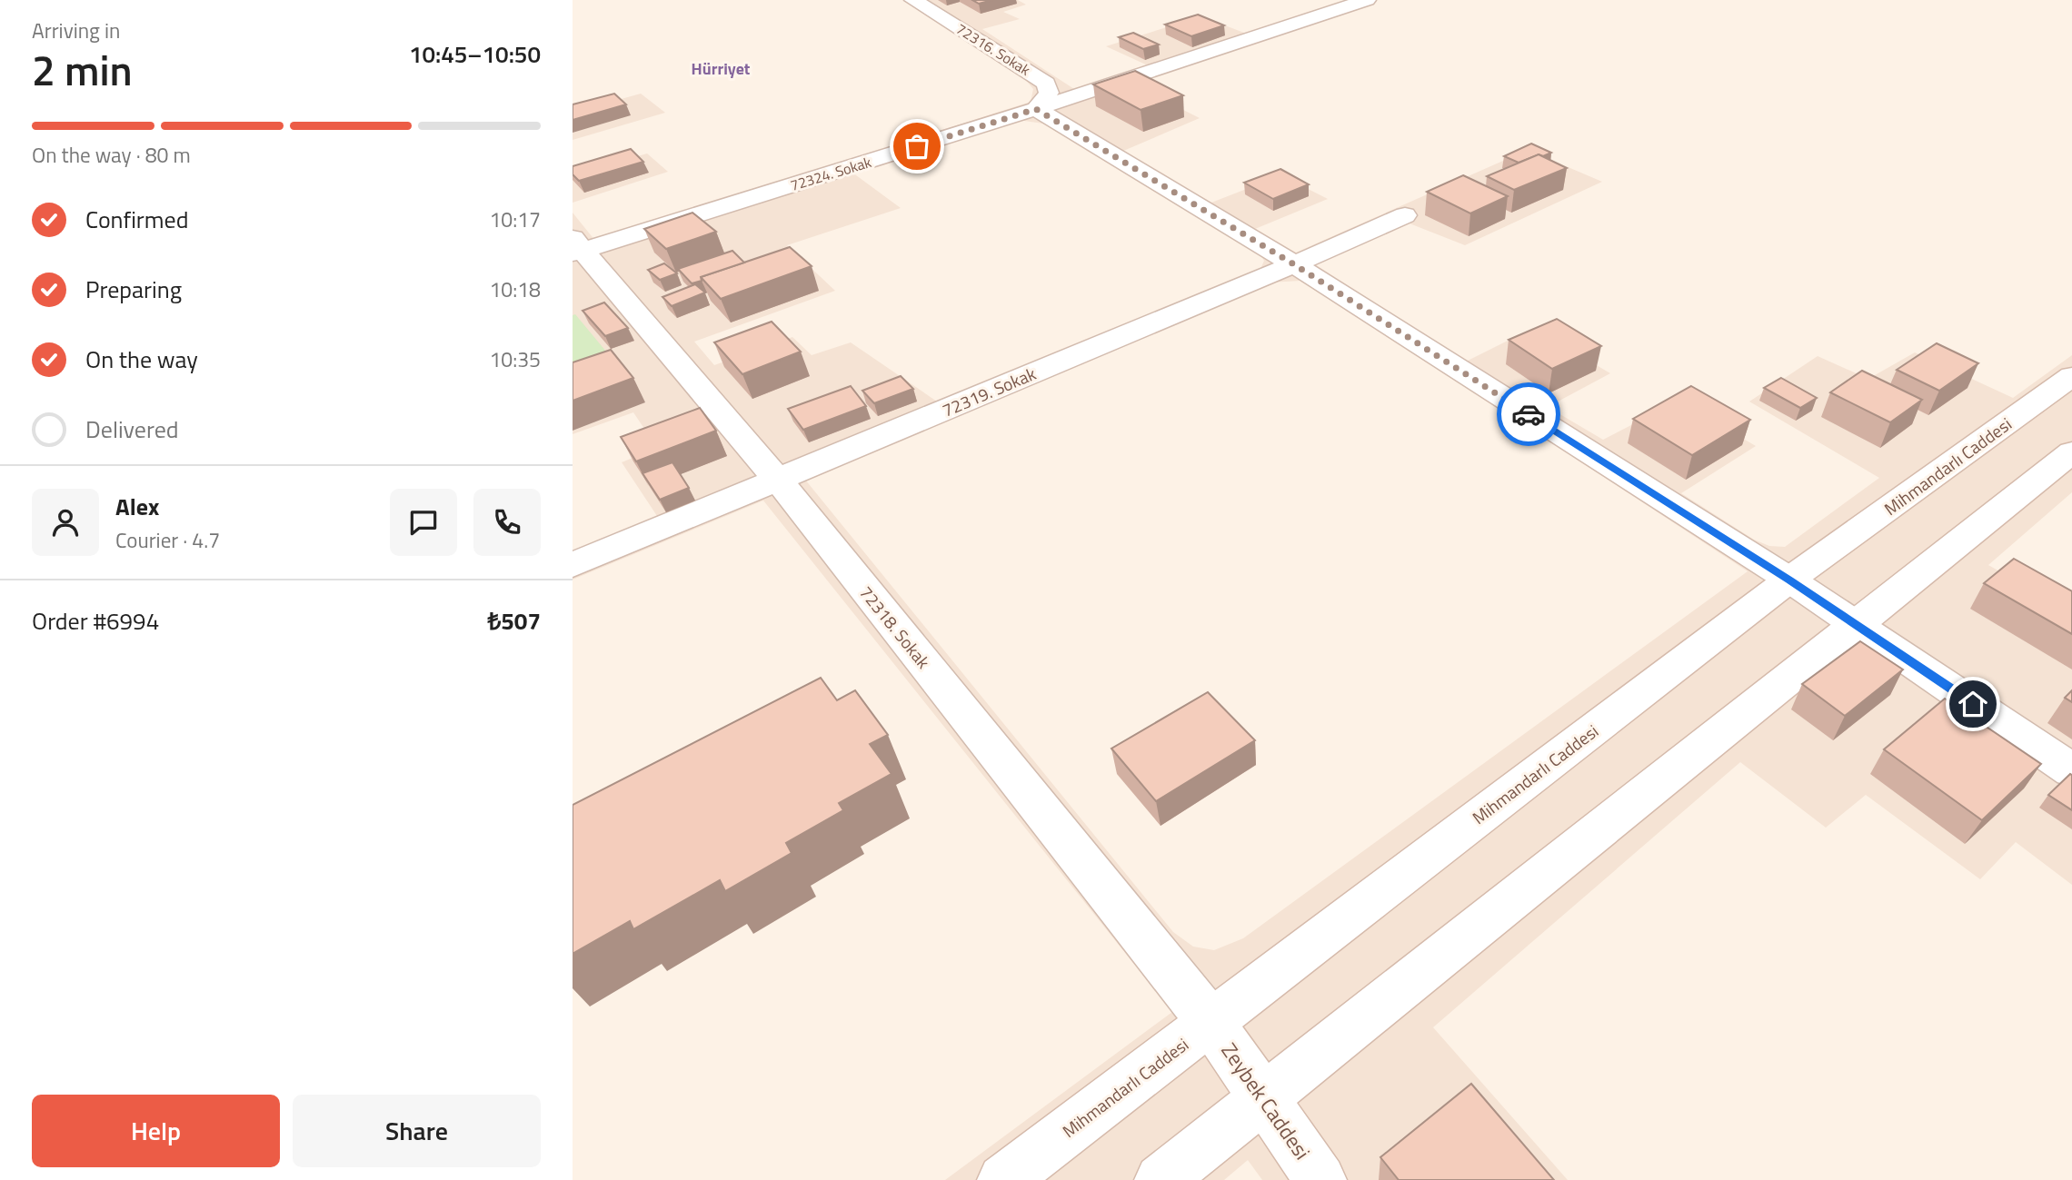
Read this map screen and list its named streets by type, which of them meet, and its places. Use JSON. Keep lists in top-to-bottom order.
{
  "streets": {
    "street": [
      "72316. Sokak",
      "72324. Sokak",
      "72319. Sokak",
      "Mihmandarlı Caddesi",
      "72318. Sokak",
      "Zeybek Caddesi"
    ]
  },
  "crossings": [
    ["72316. Sokak", "72324. Sokak"],
    ["72324. Sokak", "72318. Sokak"],
    ["72319. Sokak", "72318. Sokak"],
    ["Mihmandarlı Caddesi", "72318. Sokak"],
    ["Mihmandarlı Caddesi", "Zeybek Caddesi"],
    ["72318. Sokak", "Zeybek Caddesi"]
  ],
  "districts": ["Hürriyet"],
  "page": {
    "heading": ["2 min", "Arriving in", "10:45–10:50"],
    "panel": [
      "Alex",
      "Courier · 4.7",
      "Order #6994",
      "₺507"
    ],
    "bar": "On the way · 80 m",
    "list": [
      ["Confirmed", "10:17"],
      ["Preparing", "10:18"],
      ["On the way", "10:35"],
      "Delivered"
    ],
    "buttons": ["Help", "Share"]
  }
}
